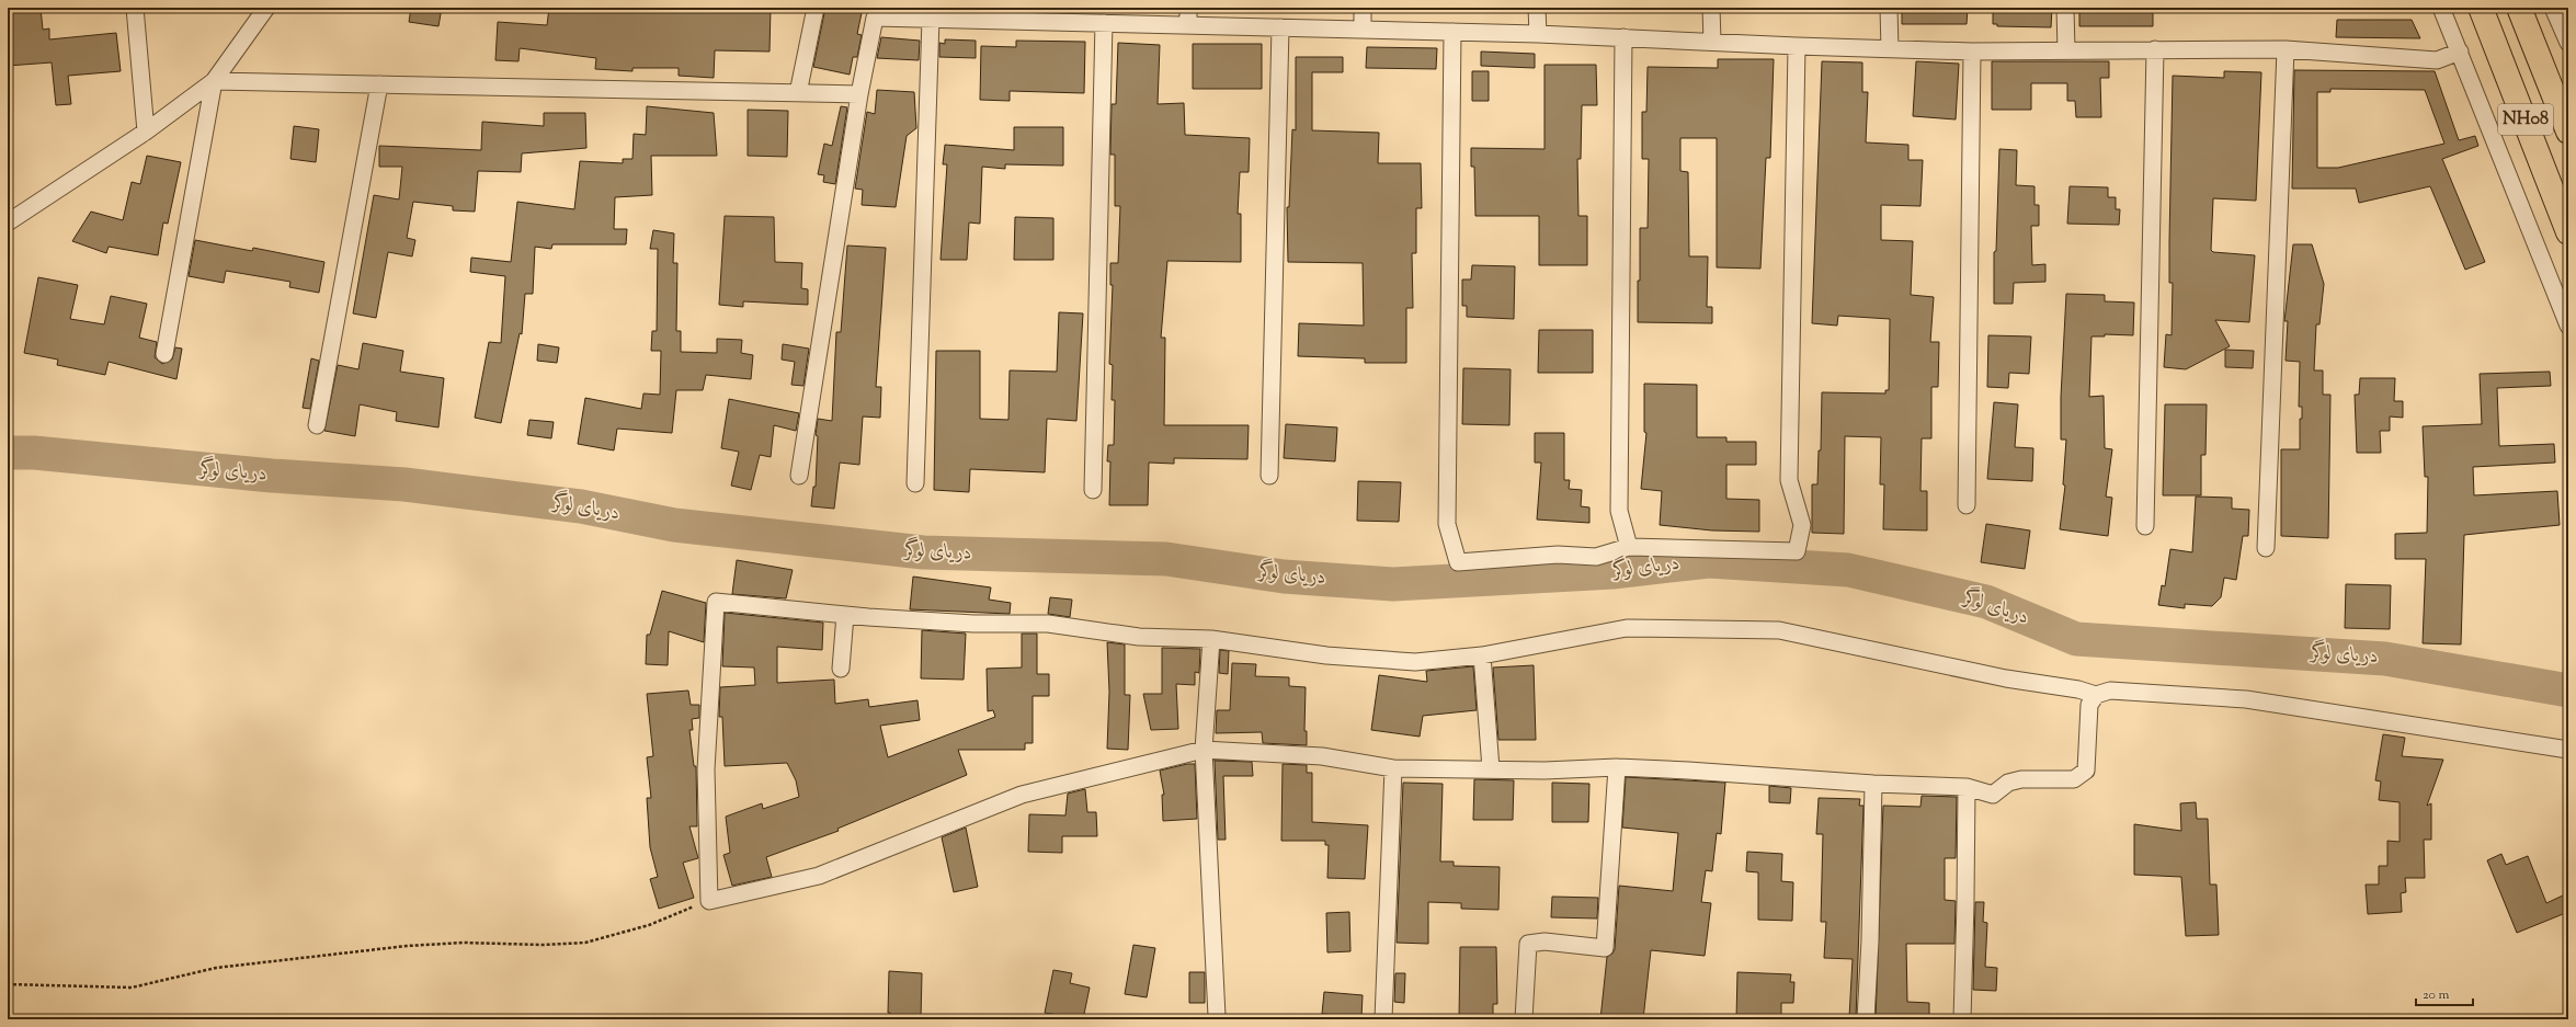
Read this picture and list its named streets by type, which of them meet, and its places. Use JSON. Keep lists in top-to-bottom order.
{
  "streets": {
    "highway": ["NH08"]
  },
  "water": ["دریای لوگر"],
  "scale_bar": "20 m"
}
